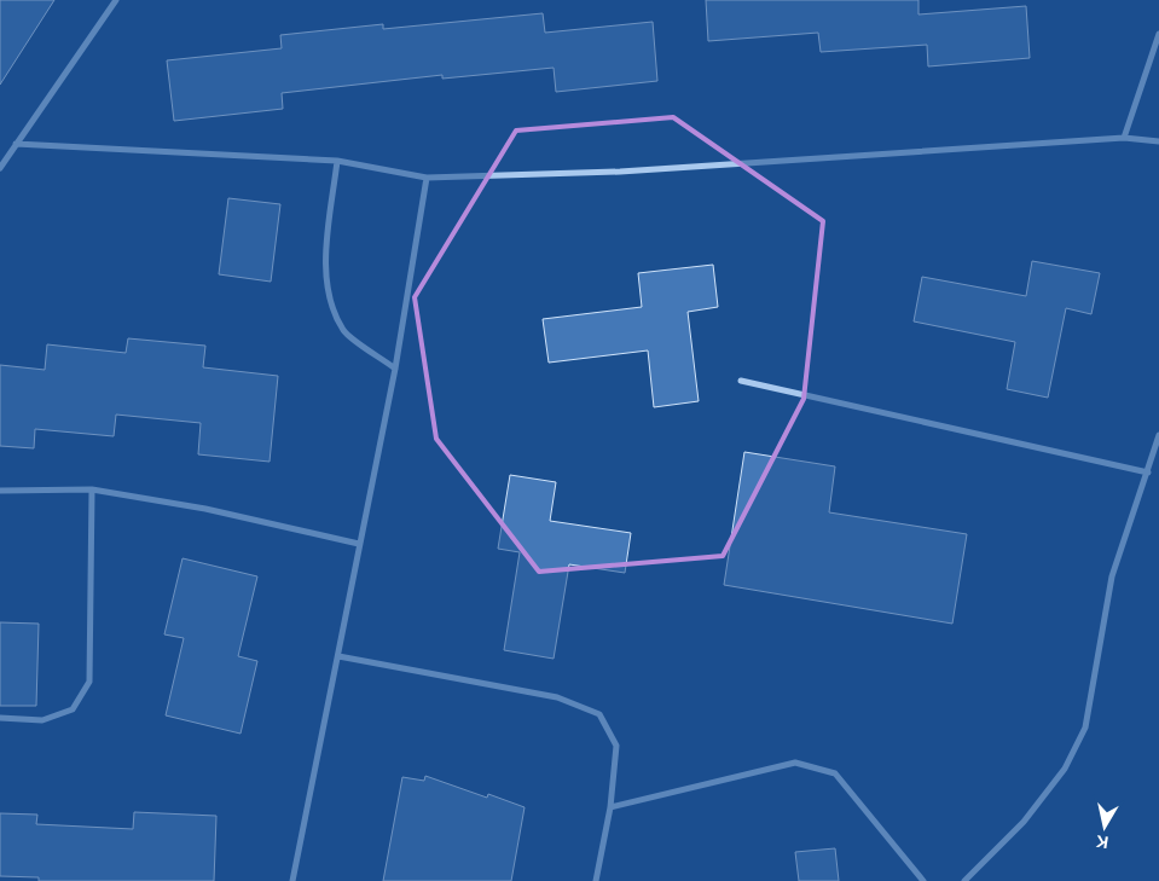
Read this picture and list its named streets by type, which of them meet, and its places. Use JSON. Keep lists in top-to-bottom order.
{
  "north": "bottom"
}
